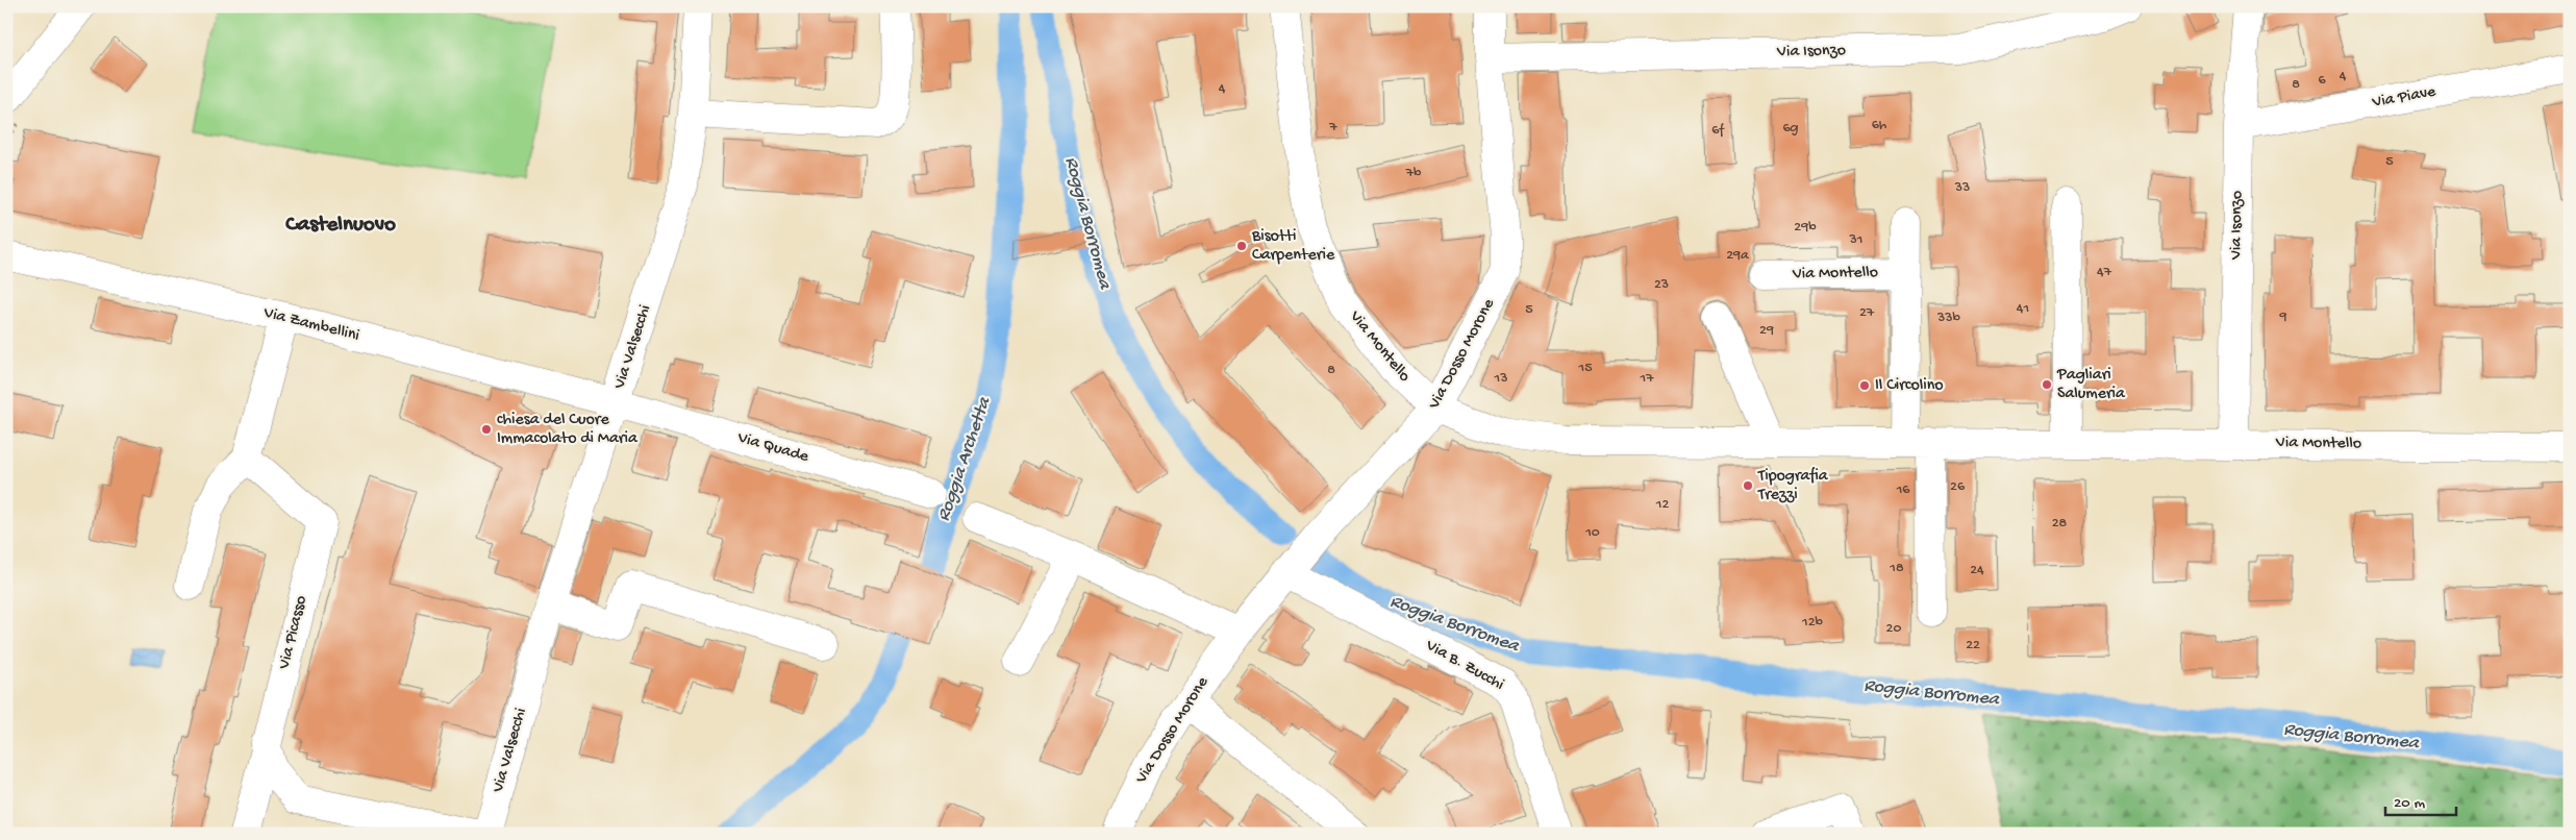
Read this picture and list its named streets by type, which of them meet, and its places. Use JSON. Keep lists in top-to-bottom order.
{
  "streets": {
    "street": [
      "Via Isonzo",
      "Via Piave",
      "Via Montello",
      "Via Zambellini",
      "Via Valsecchi",
      "Via Dosso Morone",
      "Via Quade",
      "Via Picasso",
      "Via B. Zucchi"
    ]
  },
  "crossings": [
    ["Via Isonzo", "Via Piave"],
    ["Via Isonzo", "Via Montello"],
    ["Via Isonzo", "Via Dosso Morone"],
    ["Via Montello", "Via Dosso Morone"],
    ["Via Zambellini", "Via Valsecchi"],
    ["Via Zambellini", "Via Quade"],
    ["Via Valsecchi", "Via Quade"],
    ["Via Dosso Morone", "Via B. Zucchi"]
  ],
  "districts": ["Castelnuovo"],
  "water": ["Roggia Borromea", "Roggia Archetta"],
  "places": [
    "Bisotti Carpenterie",
    "Pagliari Salumeria",
    "Il Circolino",
    "chiesa del Cuore Immacolato di Maria",
    "Tipografia Trezzi"
  ],
  "house_numbers": [
    "4",
    "6",
    "8",
    "4",
    "6h",
    "7",
    "6g",
    "6f",
    "5",
    "7b",
    "33",
    "29b",
    "31",
    "29a",
    "47",
    "23",
    "41",
    "5",
    "27",
    "9",
    "33b",
    "29",
    "15",
    "8",
    "13",
    "17",
    "26",
    "16",
    "12",
    "28",
    "10",
    "18",
    "24",
    "12b",
    "20",
    "22"
  ],
  "scale_bar": "20 m"
}
